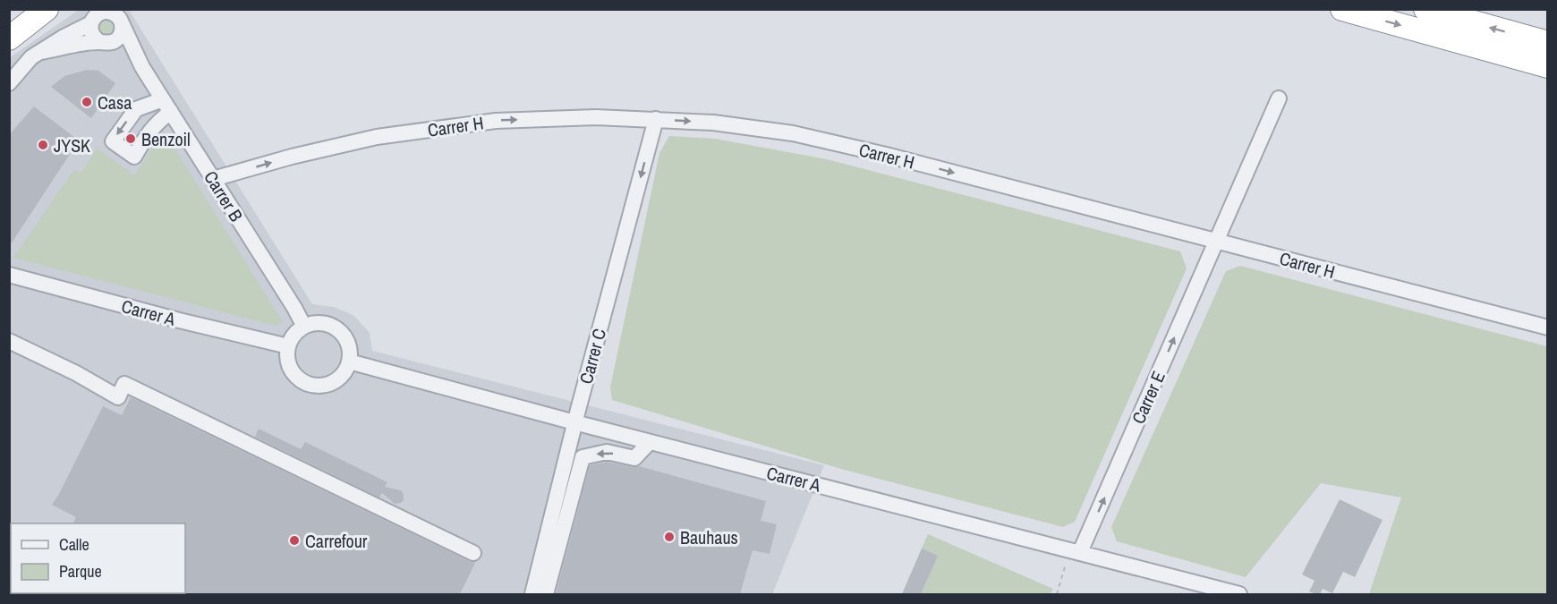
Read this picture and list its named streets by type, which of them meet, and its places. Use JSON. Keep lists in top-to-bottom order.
{
  "streets": {
    "street": [
      "Carrer H",
      "Carrer B",
      "Carrer A",
      "Carrer C",
      "Carrer E"
    ]
  },
  "crossings": [
    ["Carrer H", "Carrer B"],
    ["Carrer H", "Carrer C"],
    ["Carrer H", "Carrer E"],
    ["Carrer B", "Carrer A"],
    ["Carrer A", "Carrer C"],
    ["Carrer A", "Carrer E"]
  ],
  "one_way": ["Carrer H", "Carrer C", "Carrer E"],
  "places": [
    "Casa",
    "Benzoil",
    "JYSK",
    "Bauhaus",
    "Carrefour"
  ],
  "legend": ["Calle", "Parque"]
}
